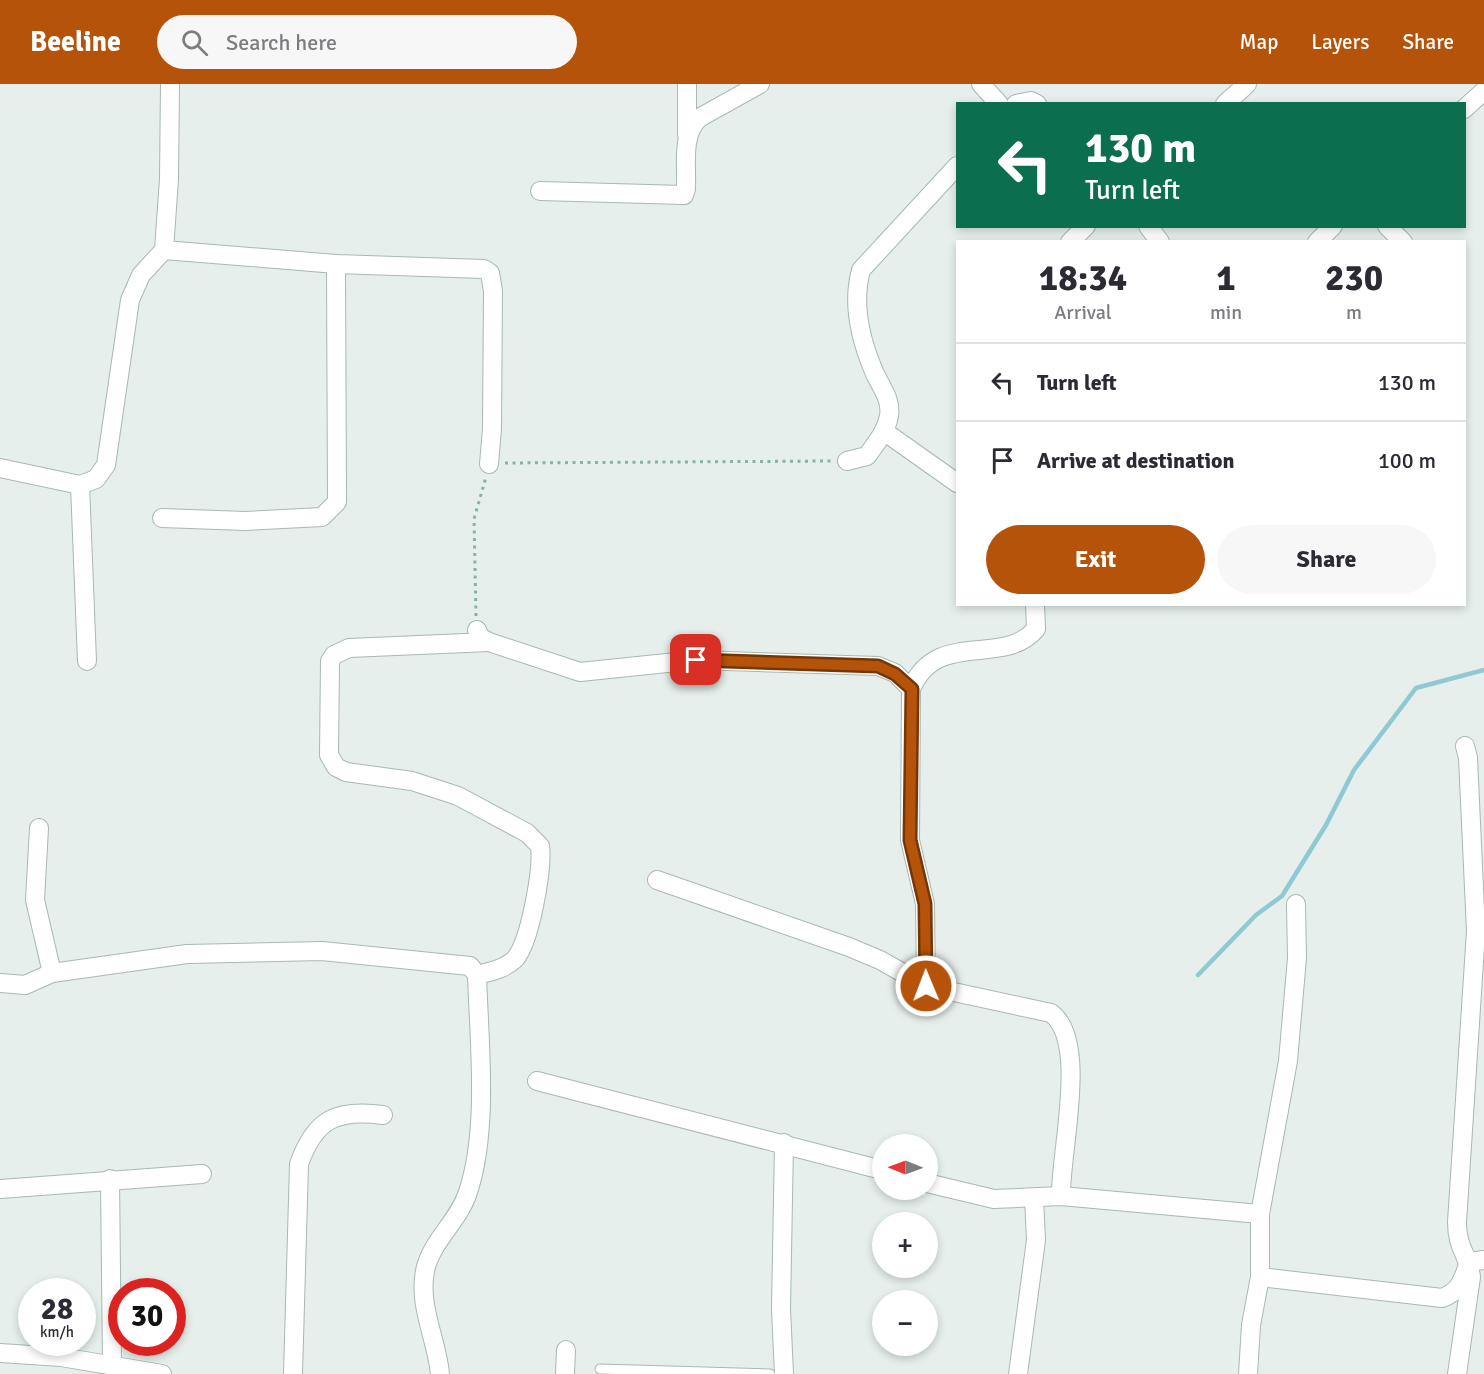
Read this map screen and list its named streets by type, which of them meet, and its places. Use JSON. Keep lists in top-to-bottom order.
{
  "north": "left",
  "page": {
    "header": "Beeline",
    "search": "Search here",
    "nav": ["Map", "Layers", "Share"],
    "turn": ["130 m", "Turn left"],
    "eta": [
      "18:34",
      "Arrival",
      "1",
      "min",
      "230",
      "m"
    ],
    "list": [
      {
        "name": "Turn left",
        "value": "130 m"
      },
      {
        "name": "Arrive at destination",
        "value": "100 m"
      }
    ],
    "buttons": ["Exit", "Share"],
    "map_buttons": ["+", "−"],
    "speed": "28 km/h",
    "limit": "30"
  }
}
